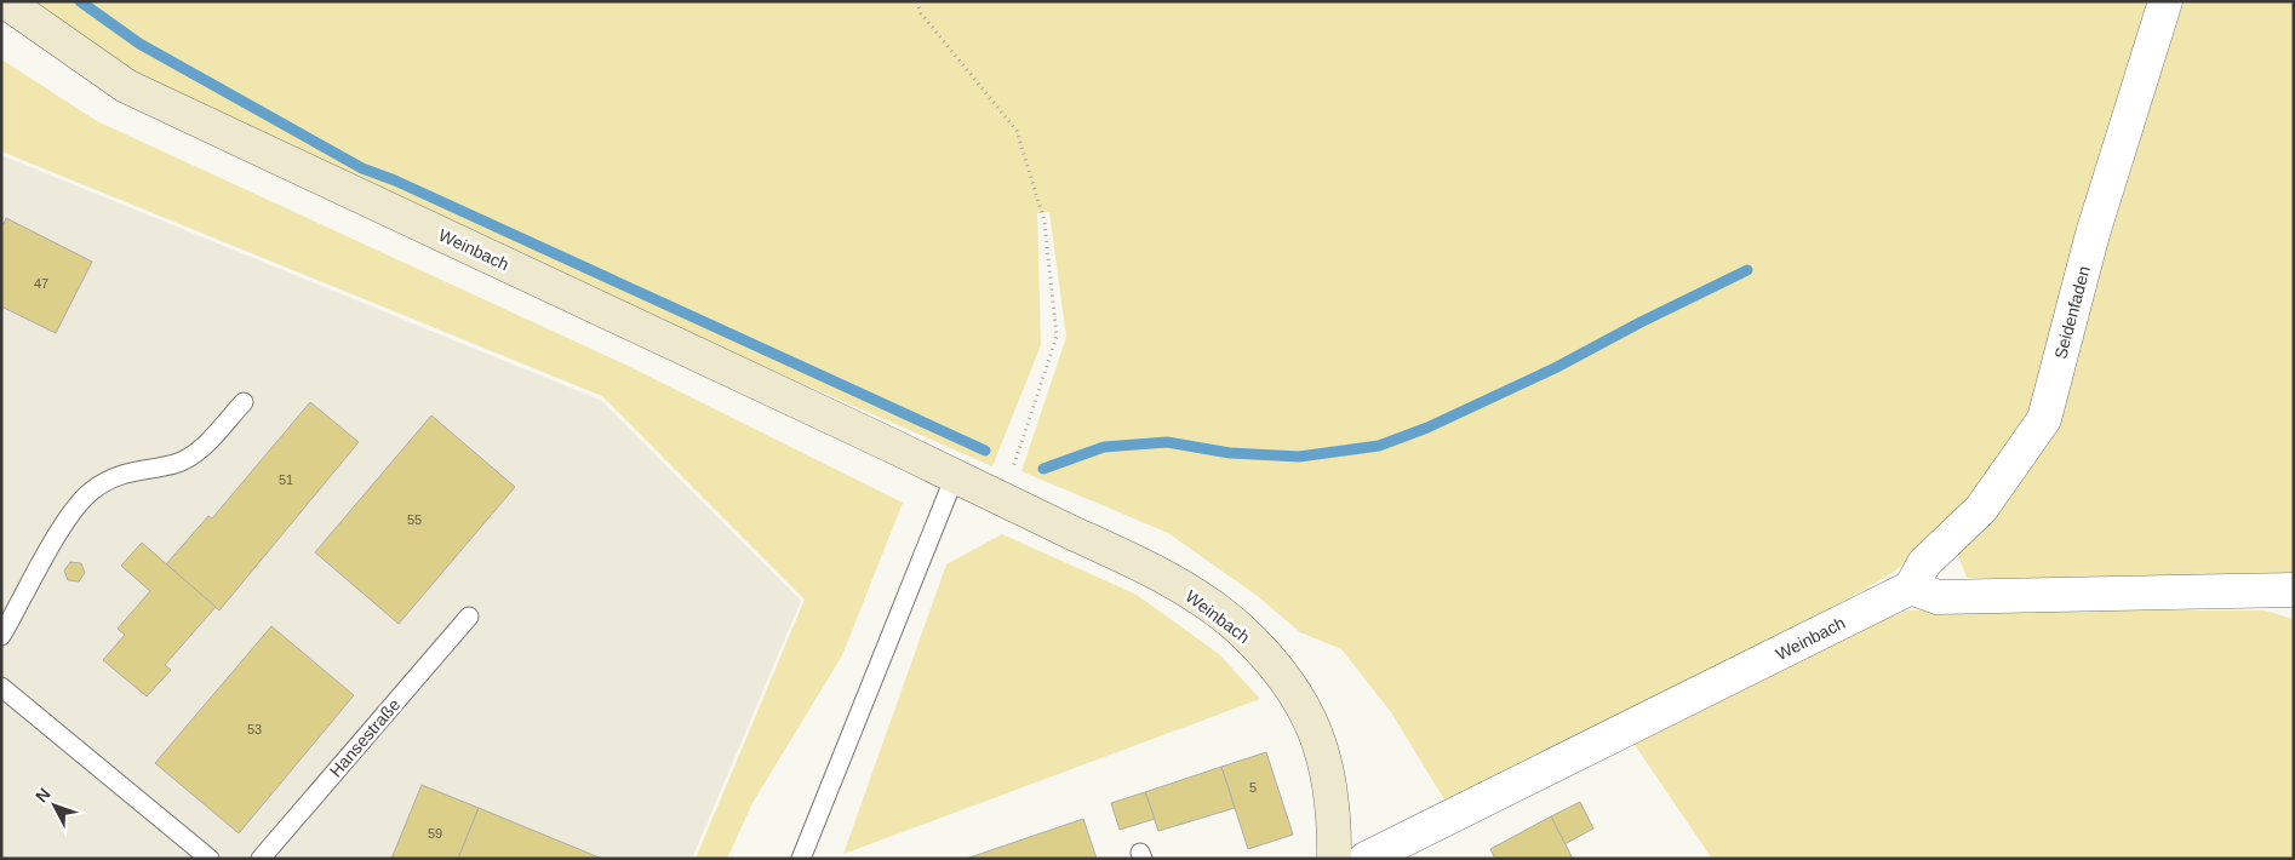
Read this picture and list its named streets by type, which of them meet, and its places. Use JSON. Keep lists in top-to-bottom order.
{
  "streets": {
    "main road": ["Weinbach"],
    "street": ["Seidenfaden"],
    "lane": ["Hansestraße"]
  },
  "crossings": [
    ["Weinbach", "Seidenfaden"]
  ],
  "house_numbers": [
    "47",
    "51",
    "55",
    "53",
    "5",
    "59"
  ],
  "north": "top left"
}
